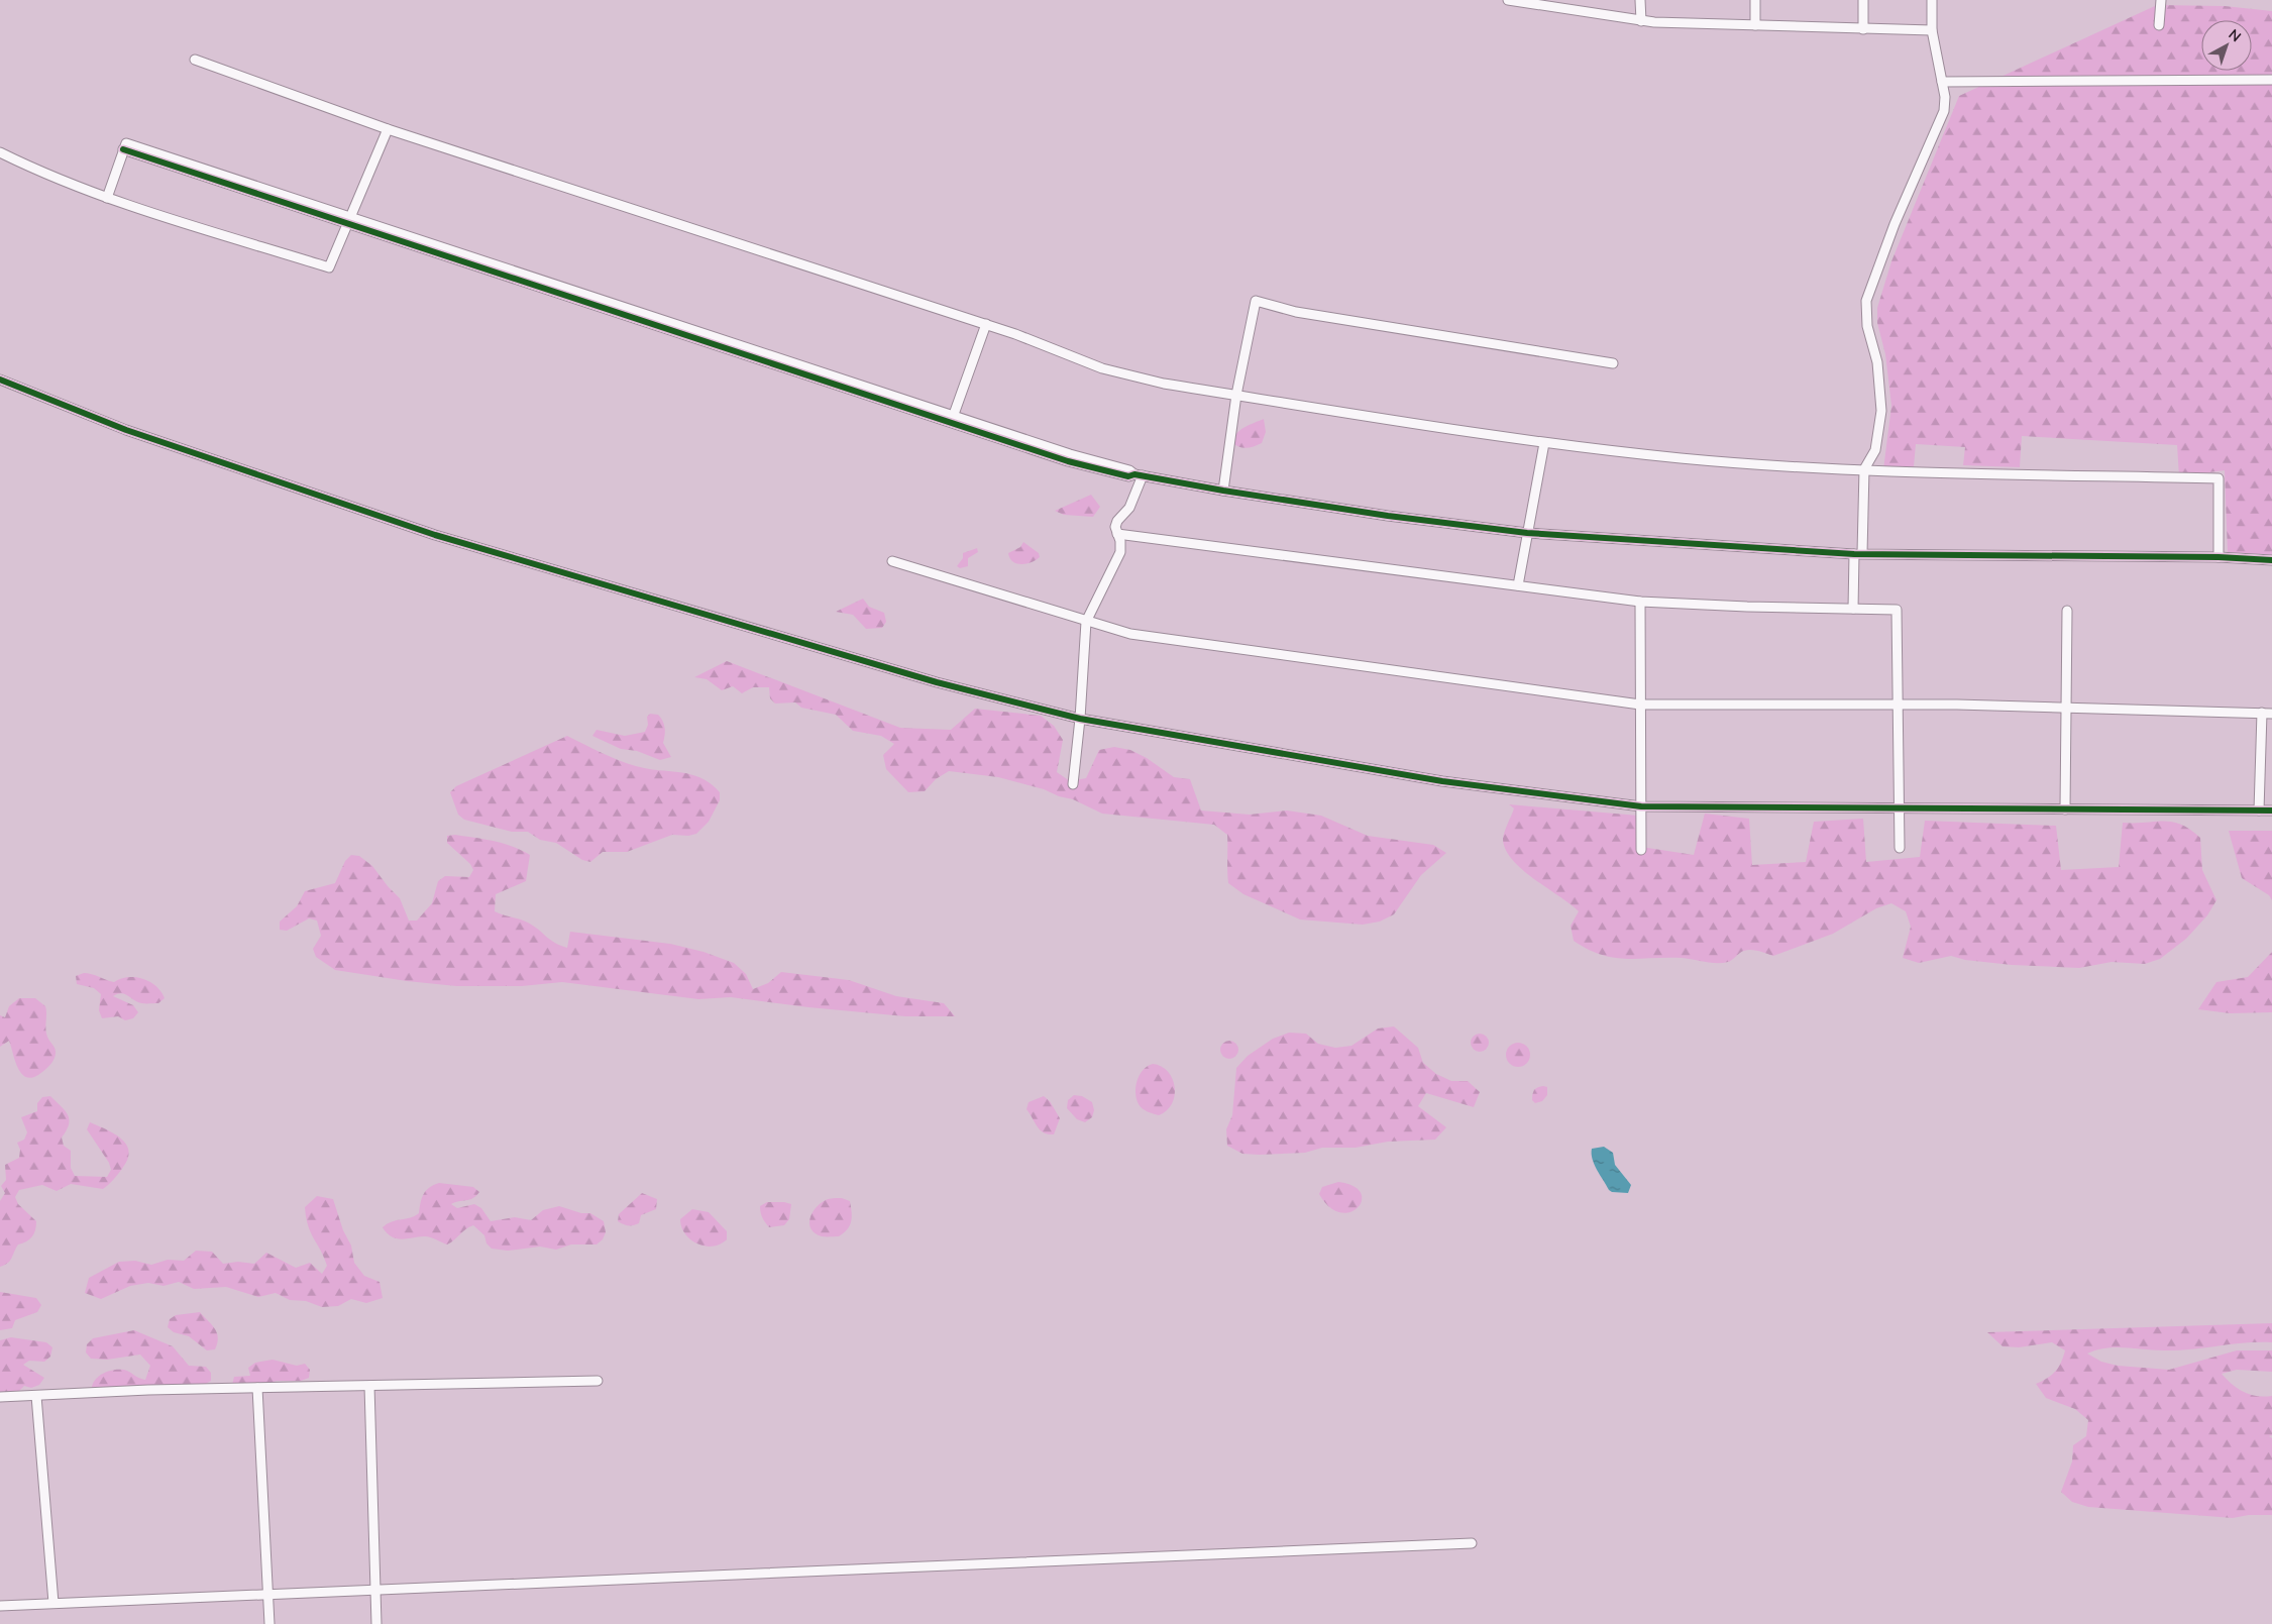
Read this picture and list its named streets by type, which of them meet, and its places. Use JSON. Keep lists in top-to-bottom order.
{
  "north": "top right"
}
